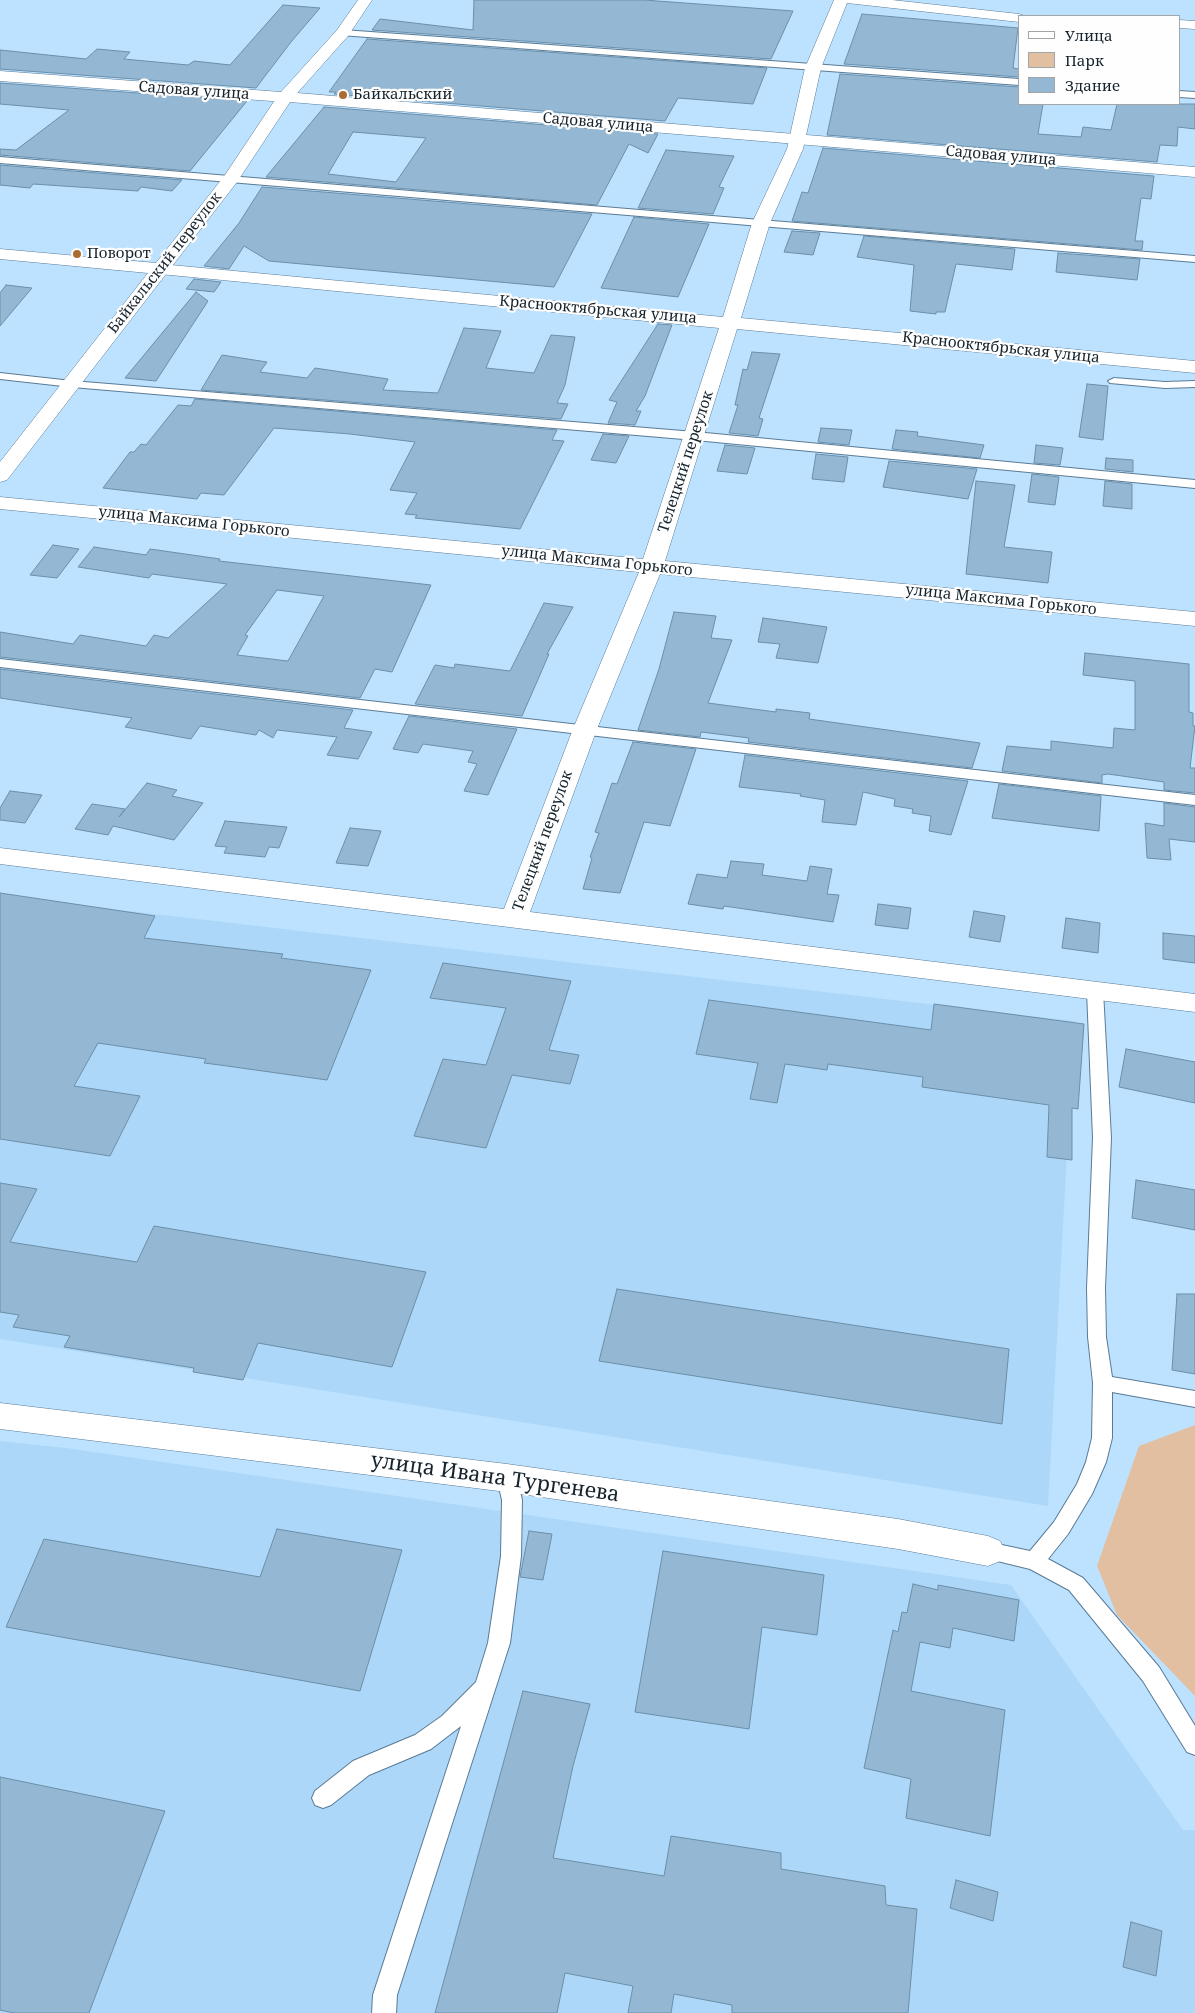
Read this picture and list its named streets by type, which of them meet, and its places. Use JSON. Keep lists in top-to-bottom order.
{
  "streets": {
    "street": [
      "Садовая улица",
      "Байкальский переулок",
      "Краснооктябрьская улица",
      "Телецкий переулок",
      "улица Максима Горького",
      "улица Ивана Тургенева"
    ]
  },
  "crossings": [
    ["Садовая улица", "Байкальский переулок"],
    ["Садовая улица", "Телецкий переулок"],
    ["Байкальский переулок", "Краснооктябрьская улица"],
    ["Краснооктябрьская улица", "Телецкий переулок"],
    ["Телецкий переулок", "улица Максима Горького"]
  ],
  "places": ["Байкальский", "Поворот"],
  "legend": ["Улица", "Парк", "Здание"]
}
